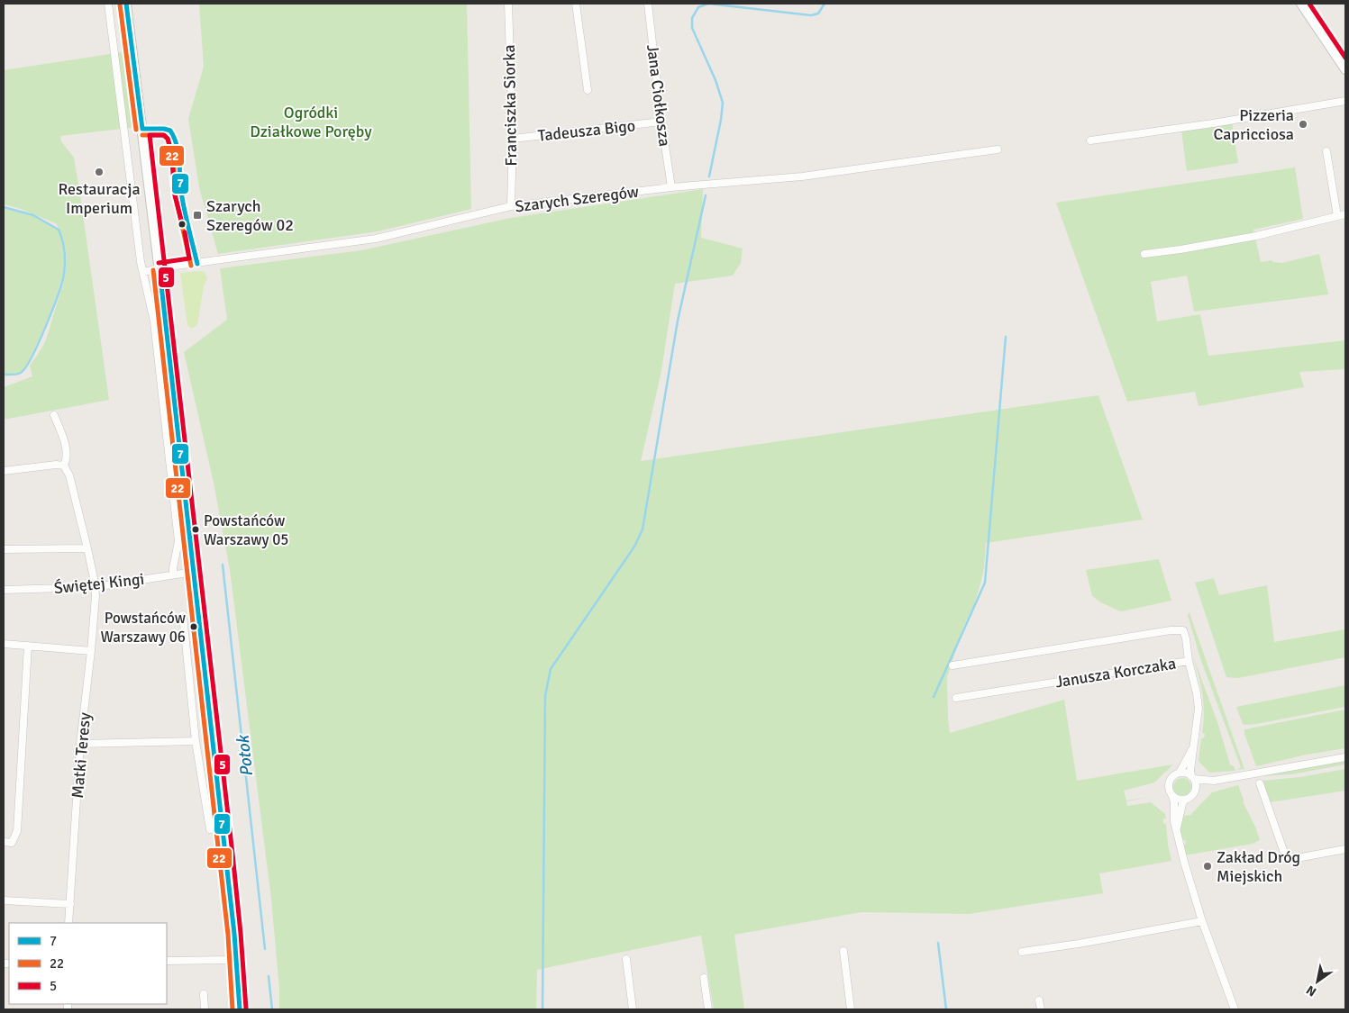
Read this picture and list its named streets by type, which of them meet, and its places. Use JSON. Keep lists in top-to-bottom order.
{
  "streets": {
    "street": [
      "Jana Ciołkosza",
      "Franciszka Siorka",
      "Tadeusza Bigo",
      "Szarych Szeregów",
      "Świętej Kingi",
      "Janusza Korczaka",
      "Matki Teresy"
    ]
  },
  "crossings": [
    ["Jana Ciołkosza", "Tadeusza Bigo"],
    ["Jana Ciołkosza", "Szarych Szeregów"],
    ["Franciszka Siorka", "Tadeusza Bigo"],
    ["Franciszka Siorka", "Szarych Szeregów"],
    ["Świętej Kingi", "Matki Teresy"]
  ],
  "water": ["Potok"],
  "parks": ["Ogródki Działkowe Poręby"],
  "places": {
    "other": [
      "Pizzeria Capricciosa",
      "Restauracja Imperium",
      "Powstańców Warszawy 05",
      "Powstańców Warszawy 06",
      "Zakład Dróg Miejskich"
    ],
    "transit": ["Szarych Szeregów 02"]
  },
  "lines": ["transit line 7", "transit line 5", "transit line 22"],
  "legend": ["7", "22", "5"],
  "north": "bottom left"
}
